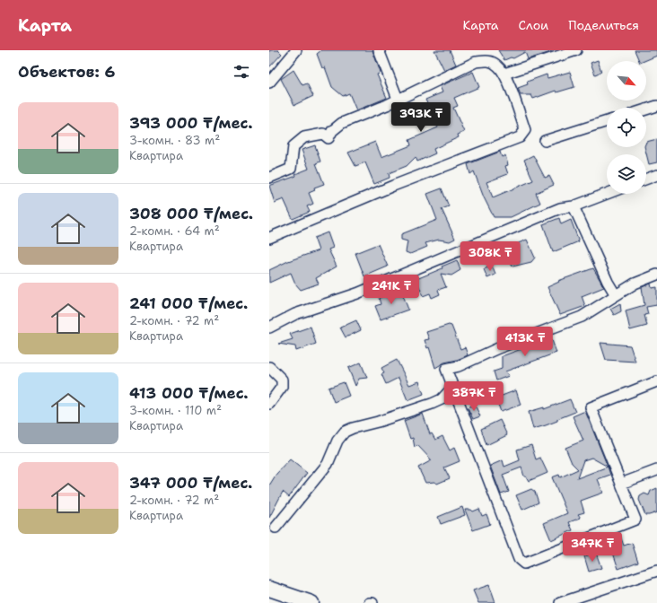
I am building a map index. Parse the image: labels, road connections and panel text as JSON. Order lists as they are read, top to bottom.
{
  "north": "bottom right",
  "page": {
    "header": "Карта",
    "nav": ["Карта", "Слои", "Поделиться"],
    "heading": "Объектов: 6",
    "list": [
      {
        "name": "393 000 ₸/мес.",
        "note": "3-комн. · 83 m² · Квартира"
      },
      {
        "name": "308 000 ₸/мес.",
        "note": "2-комн. · 64 m² · Квартира"
      },
      {
        "name": "241 000 ₸/мес.",
        "note": "2-комн. · 72 m² · Квартира"
      },
      {
        "name": "413 000 ₸/мес.",
        "note": "3-комн. · 110 m² · Квартира"
      },
      {
        "name": "347 000 ₸/мес.",
        "note": "2-комн. · 72 m² · Квартира"
      }
    ],
    "price": [
      "393K ₸",
      "308K ₸",
      "241K ₸",
      "413K ₸",
      "387K ₸",
      "347K ₸"
    ]
  }
}
